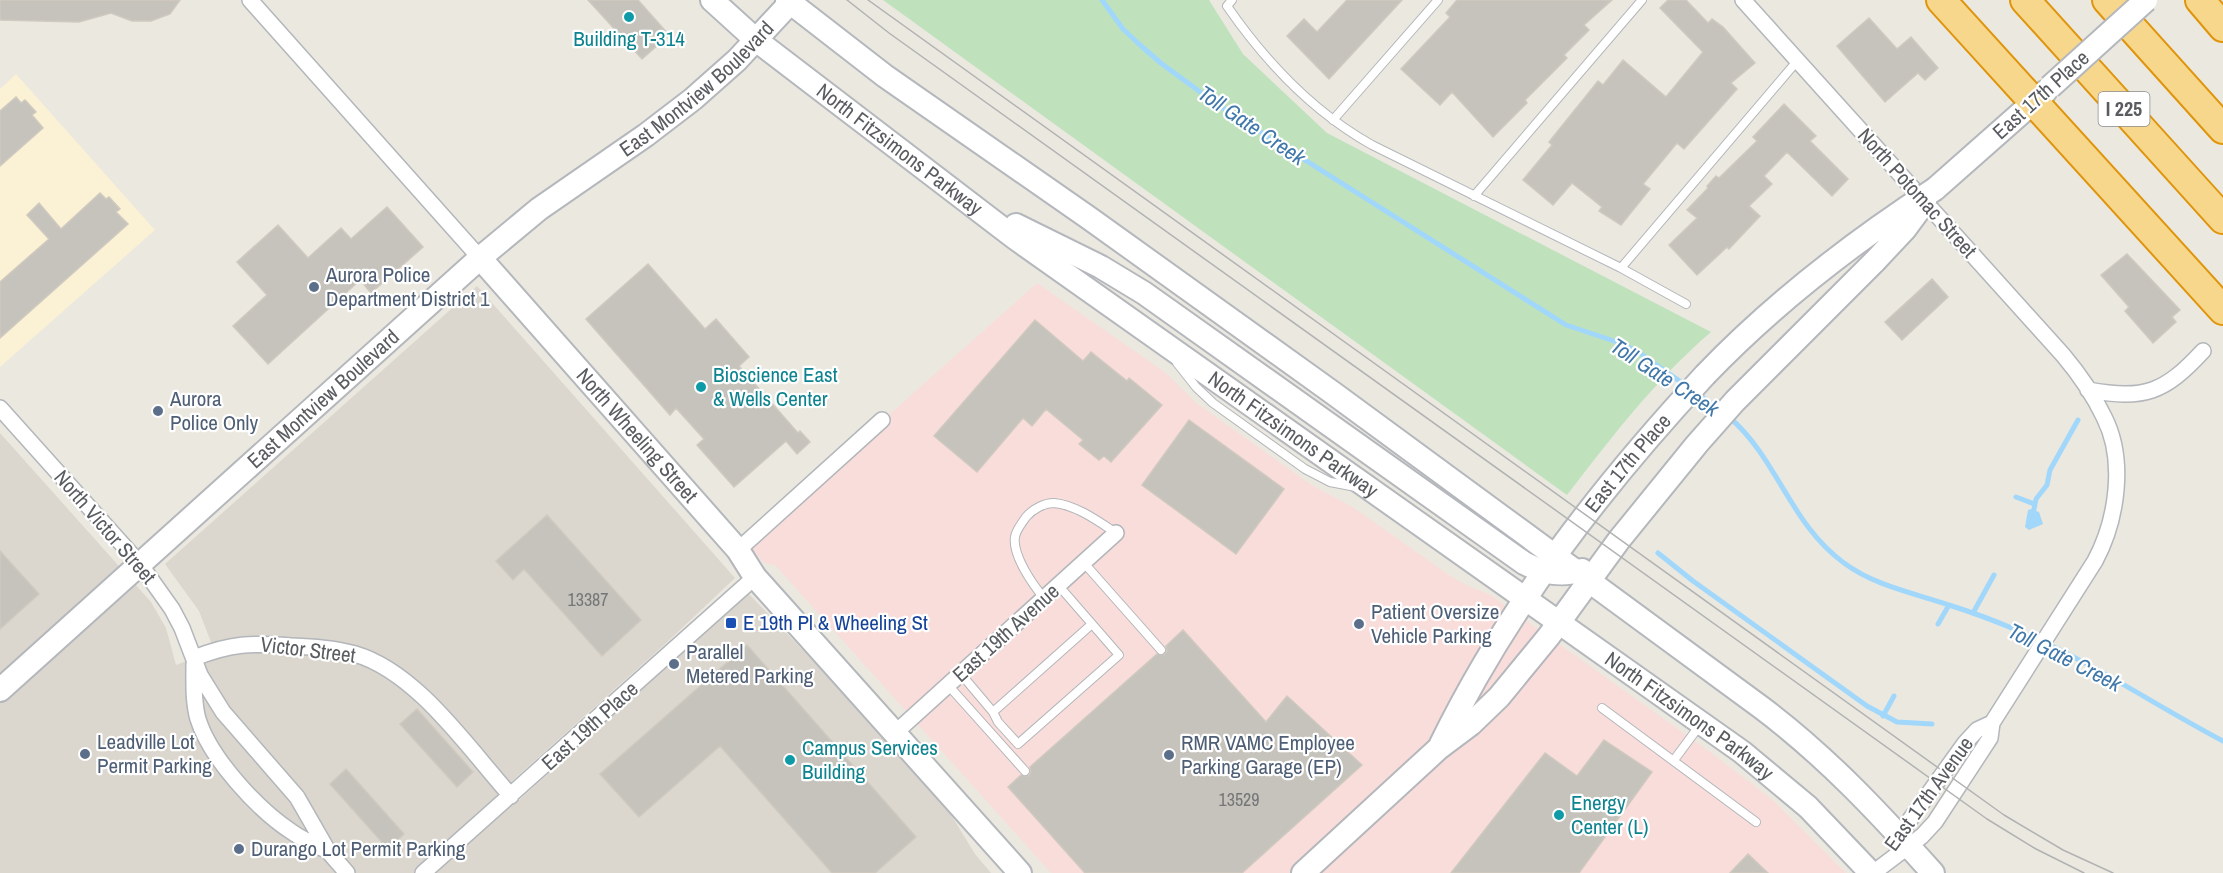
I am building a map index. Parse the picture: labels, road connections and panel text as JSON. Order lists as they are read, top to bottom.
{
  "streets": {
    "highway": ["I 225"],
    "main road": [
      "East Montview Boulevard",
      "East 17th Place",
      "North Fitzsimons Parkway",
      "North Wheeling Street"
    ],
    "street": [
      "North Potomac Street",
      "North Victor Street",
      "East 19th Avenue",
      "Victor Street",
      "East 19th Place",
      "East 17th Avenue"
    ]
  },
  "crossings": [
    ["East Montview Boulevard", "North Fitzsimons Parkway"],
    ["East Montview Boulevard", "North Wheeling Street"],
    ["East Montview Boulevard", "North Victor Street"],
    ["East 17th Place", "North Fitzsimons Parkway"],
    ["North Fitzsimons Parkway", "East 17th Avenue"],
    ["North Potomac Street", "East 17th Avenue"],
    ["North Wheeling Street", "East 19th Avenue"],
    ["North Wheeling Street", "East 19th Place"],
    ["North Victor Street", "Victor Street"],
    ["Victor Street", "East 19th Place"]
  ],
  "water": ["Toll Gate Creek"],
  "places": {
    "other": [
      "Building T-314",
      "Aurora Police Department District 1",
      "Bioscience East & Wells Center",
      "Aurora Police Only",
      "Patient Oversize Vehicle Parking",
      "Parallel Metered Parking",
      "Leadville Lot Permit Parking",
      "RMR VAMC Employee Parking Garage (EP)",
      "Campus Services Building",
      "Energy Center (L)",
      "Durango Lot Permit Parking"
    ],
    "transit": ["E 19th Pl & Wheeling St"]
  },
  "house_numbers": ["13387", "13529"]
}
